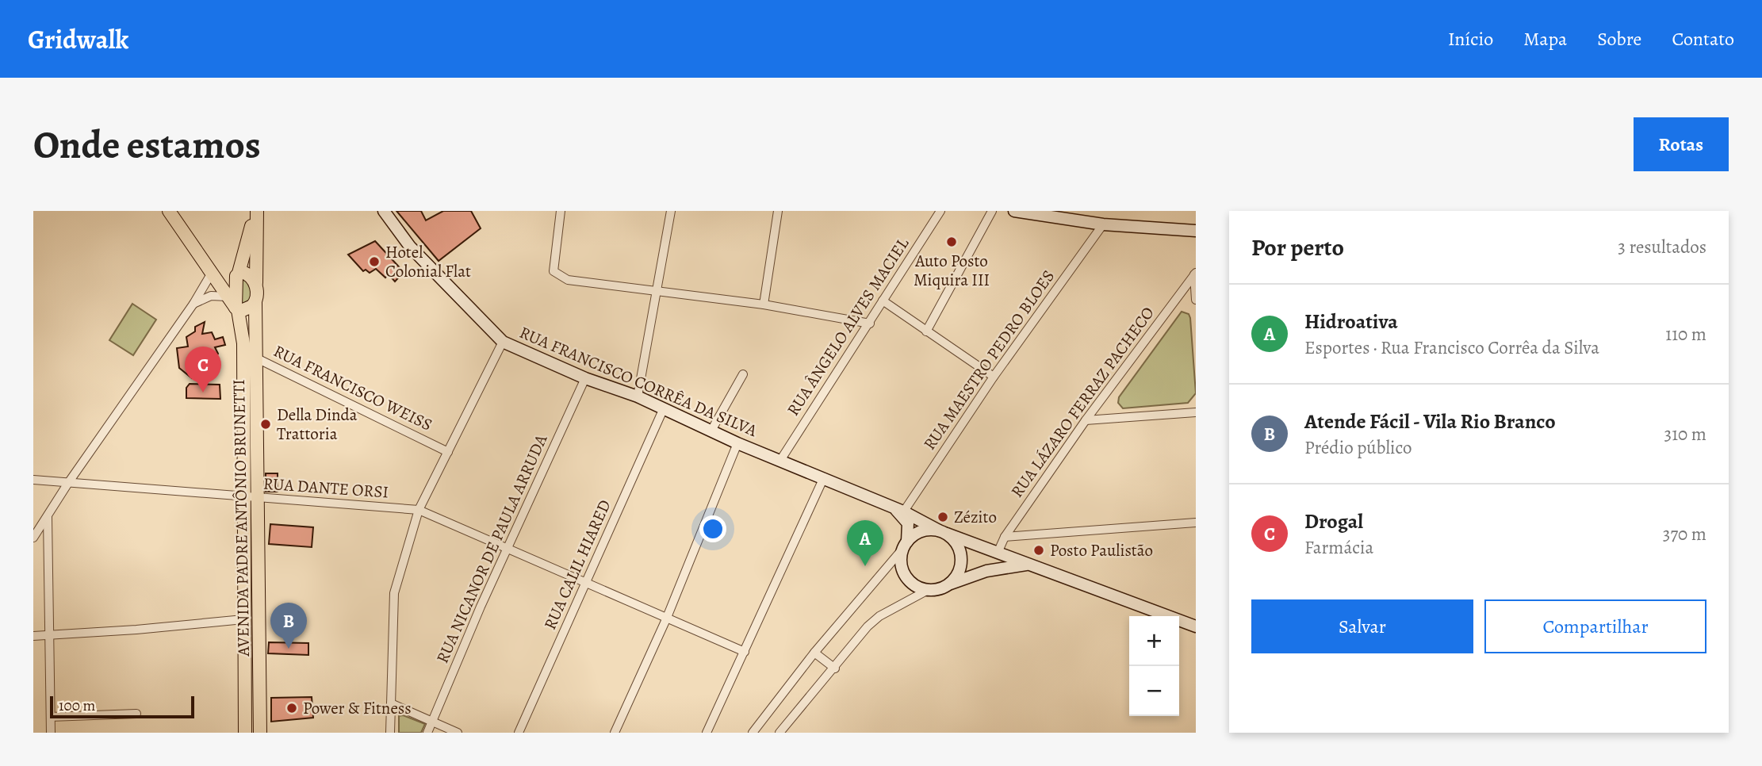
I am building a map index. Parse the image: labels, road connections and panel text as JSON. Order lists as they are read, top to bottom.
{
  "streets": {
    "main road": ["RUA FRANCISCO CORRÊA DA SILVA", "AVENIDA PADRE ANTÔNIO BRUNETTI"],
    "street": [
      "RUA ÂNGELO ALVES MACIEL",
      "RUA MAESTRO PEDRO BLOES",
      "RUA FRANCISCO WEISS",
      "RUA LÁZARO FERRAZ PACHECO",
      "RUA DANTE ORSI",
      "RUA NICANOR DE PAULA ARRUDA",
      "RUA CALIL HIARED"
    ]
  },
  "crossings": [
    ["RUA ÂNGELO ALVES MACIEL", "RUA FRANCISCO CORRÊA DA SILVA"],
    ["RUA MAESTRO PEDRO BLOES", "RUA FRANCISCO CORRÊA DA SILVA"],
    ["RUA FRANCISCO CORRÊA DA SILVA", "RUA LÁZARO FERRAZ PACHECO"],
    ["RUA FRANCISCO CORRÊA DA SILVA", "RUA NICANOR DE PAULA ARRUDA"],
    ["RUA FRANCISCO CORRÊA DA SILVA", "RUA CALIL HIARED"],
    ["RUA FRANCISCO WEISS", "AVENIDA PADRE ANTÔNIO BRUNETTI"],
    ["RUA DANTE ORSI", "AVENIDA PADRE ANTÔNIO BRUNETTI"],
    ["RUA DANTE ORSI", "RUA NICANOR DE PAULA ARRUDA"],
    ["RUA DANTE ORSI", "RUA CALIL HIARED"]
  ],
  "places": [
    "Auto Posto Miquira III",
    "Hotel Colonial Flat",
    "Della Dinda Trattoria",
    "Zézito",
    "Posto Paulistão",
    "Power & Fitness"
  ],
  "scale_bar": "100 m",
  "page": {
    "header": "Gridwalk",
    "nav": [
      "Início",
      "Mapa",
      "Sobre",
      "Contato"
    ],
    "buttons": [
      "Rotas",
      ["Salvar", "Compartilhar"]
    ],
    "title": "Onde estamos",
    "heading": ["Por perto", "3 resultados"],
    "list": [
      {
        "mark": "A",
        "name": "Hidroativa",
        "note": "Esportes · Rua Francisco Corrêa da Silva",
        "value": "110 m"
      },
      {
        "mark": "B",
        "name": "Atende Fácil - Vila Rio Branco",
        "note": "Prédio público",
        "value": "310 m"
      },
      {
        "mark": "C",
        "name": "Drogal",
        "note": "Farmácia",
        "value": "370 m"
      }
    ],
    "pins": ["C", "A", "B"],
    "map_buttons": ["+", "−"],
    "scale": "100 m"
  }
}
